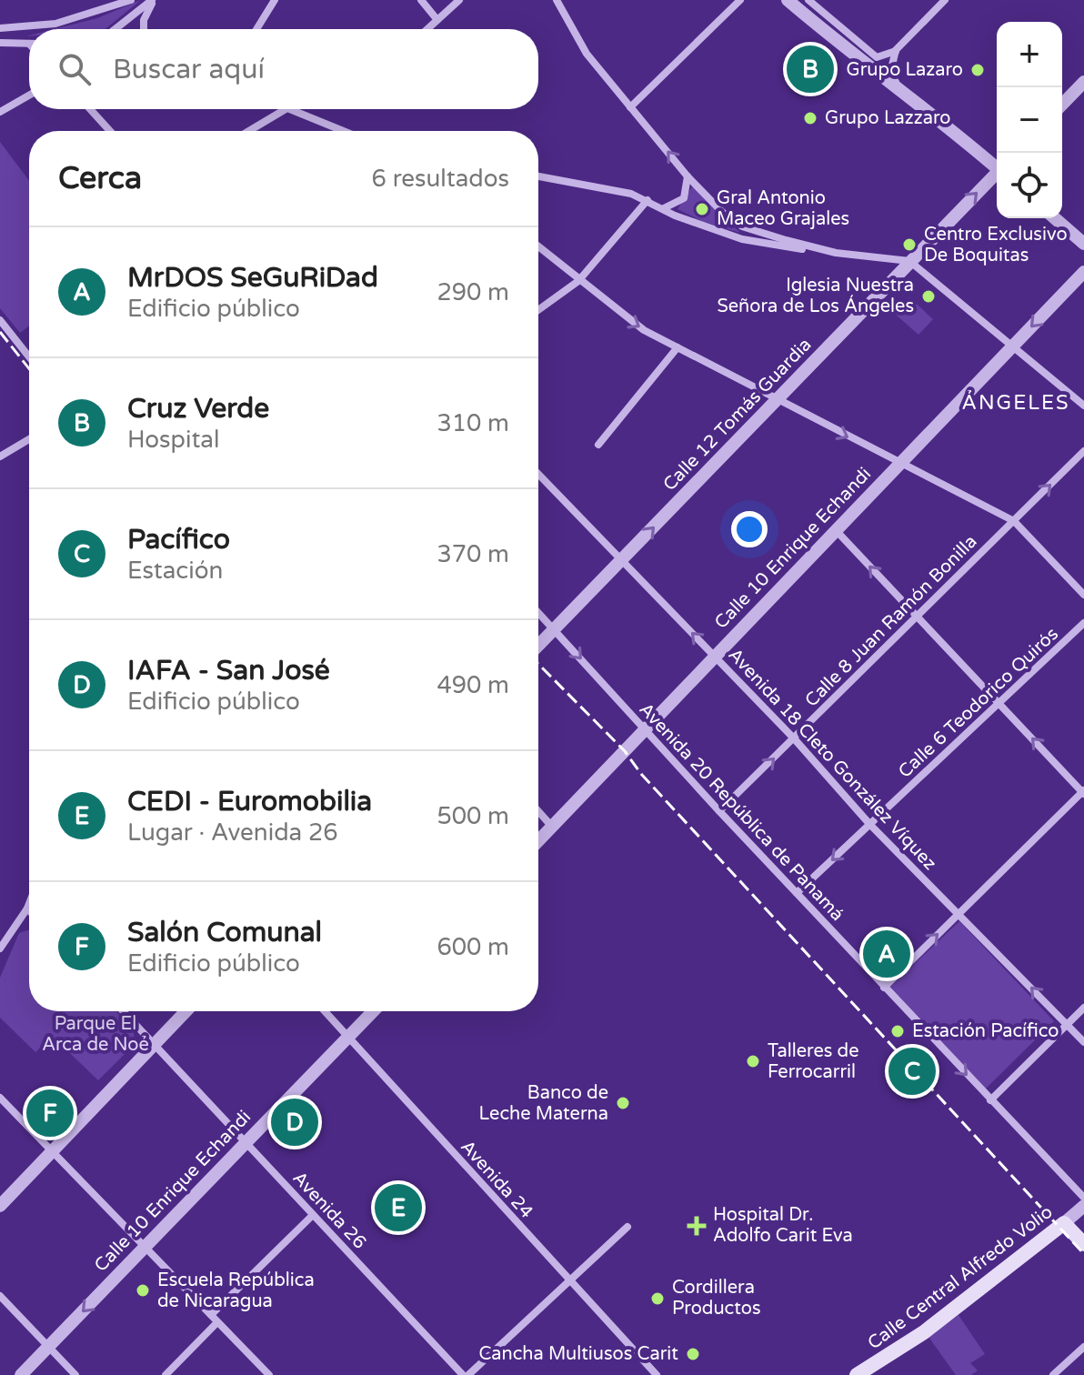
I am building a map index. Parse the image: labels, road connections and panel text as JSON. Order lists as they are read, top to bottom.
{
  "streets": {
    "main road": ["Calle Central Alfredo Volio"],
    "street": [
      "Calle 12 Tomás Guardia",
      "Calle 10 Enrique Echandi",
      "Calle 8 Juan Ramón Bonilla",
      "Calle 6 Teodorico Quirós",
      "Avenida 18 Cleto González Víquez",
      "Avenida 20 República de Panamá",
      "Avenida 24",
      "Avenida 26"
    ]
  },
  "crossings": [
    ["Calle 12 Tomás Guardia", "Avenida 18 Cleto González Víquez"],
    ["Calle 12 Tomás Guardia", "Avenida 20 República de Panamá"],
    ["Calle 10 Enrique Echandi", "Avenida 18 Cleto González Víquez"],
    ["Calle 10 Enrique Echandi", "Avenida 20 República de Panamá"],
    ["Calle 10 Enrique Echandi", "Avenida 24"],
    ["Calle 10 Enrique Echandi", "Avenida 26"],
    ["Calle 8 Juan Ramón Bonilla", "Avenida 18 Cleto González Víquez"],
    ["Calle 8 Juan Ramón Bonilla", "Avenida 20 República de Panamá"],
    ["Calle 6 Teodorico Quirós", "Avenida 18 Cleto González Víquez"],
    ["Calle 6 Teodorico Quirós", "Avenida 20 República de Panamá"]
  ],
  "one_way": ["Calle 8 Juan Ramón Bonilla", "Avenida 18 Cleto González Víquez", "Avenida 20 República de Panamá"],
  "districts": ["ÁNGELES"],
  "parks": ["Parque El Arca de Noé"],
  "places": {
    "other": [
      "Grupo Lazaro",
      "Grupo Lazzaro",
      "Gral Antonio Maceo Grajales",
      "Centro Exclusivo De Boquitas",
      "Iglesia Nuestra Señora de Los Ángeles",
      "Estación Pacífico",
      "Talleres de Ferrocarril",
      "Banco de Leche Materna",
      "Escuela República de Nicaragua",
      "Cordillera Productos",
      "Cancha Multiusos Carit"
    ],
    "health": ["Hospital Dr. Adolfo Carit Eva"]
  },
  "page": {
    "map_buttons": ["+", "−"],
    "search": "Buscar aquí",
    "pins": [
      "B",
      "A",
      "C",
      "F",
      "D",
      "E"
    ],
    "heading": ["Cerca", "6 resultados"],
    "list": [
      {
        "mark": "A",
        "name": "MrDOS SeGuRiDad",
        "note": "Edificio público",
        "value": "290 m"
      },
      {
        "mark": "B",
        "name": "Cruz Verde",
        "note": "Hospital",
        "value": "310 m"
      },
      {
        "mark": "C",
        "name": "Pacífico",
        "note": "Estación",
        "value": "370 m"
      },
      {
        "mark": "D",
        "name": "IAFA - San José",
        "note": "Edificio público",
        "value": "490 m"
      },
      {
        "mark": "E",
        "name": "CEDI - Euromobilia",
        "note": "Lugar · Avenida 26",
        "value": "500 m"
      },
      {
        "mark": "F",
        "name": "Salón Comunal",
        "note": "Edificio público",
        "value": "600 m"
      }
    ]
  }
}
